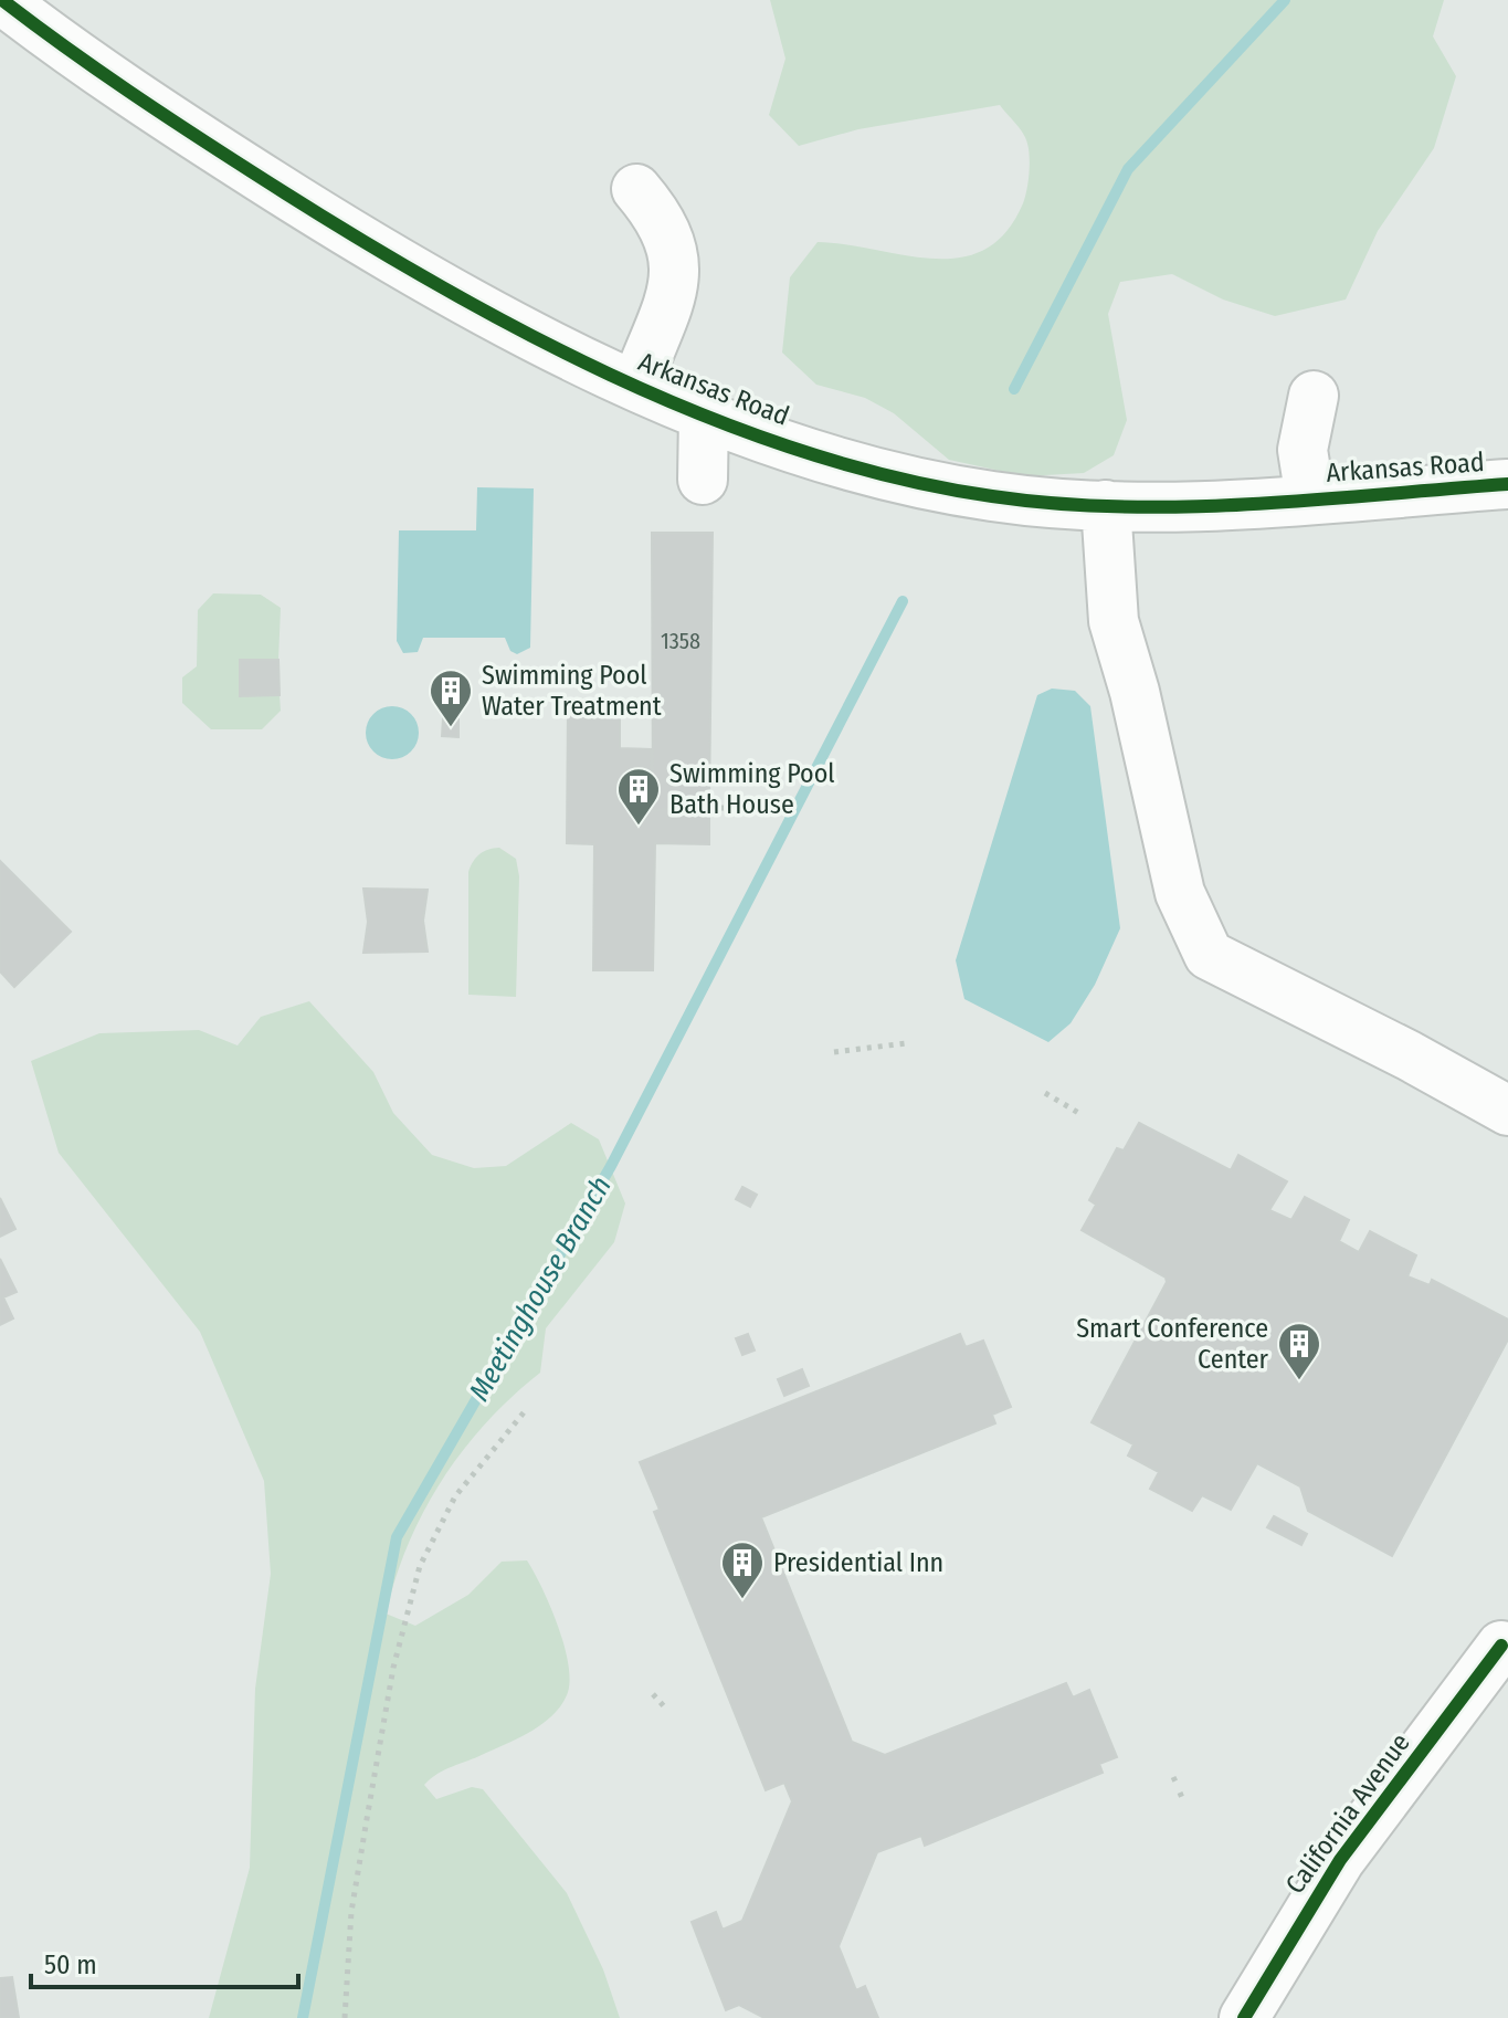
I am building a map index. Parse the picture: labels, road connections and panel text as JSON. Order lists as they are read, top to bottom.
{
  "streets": {
    "street": ["Arkansas Road", "California Avenue"]
  },
  "water": ["Meetinghouse Branch"],
  "places": {
    "building": [
      "Swimming Pool Water Treatment",
      "Swimming Pool Bath House",
      "Smart Conference Center",
      "Presidential Inn"
    ]
  },
  "house_numbers": ["1358"],
  "scale_bar": "50 m"
}
